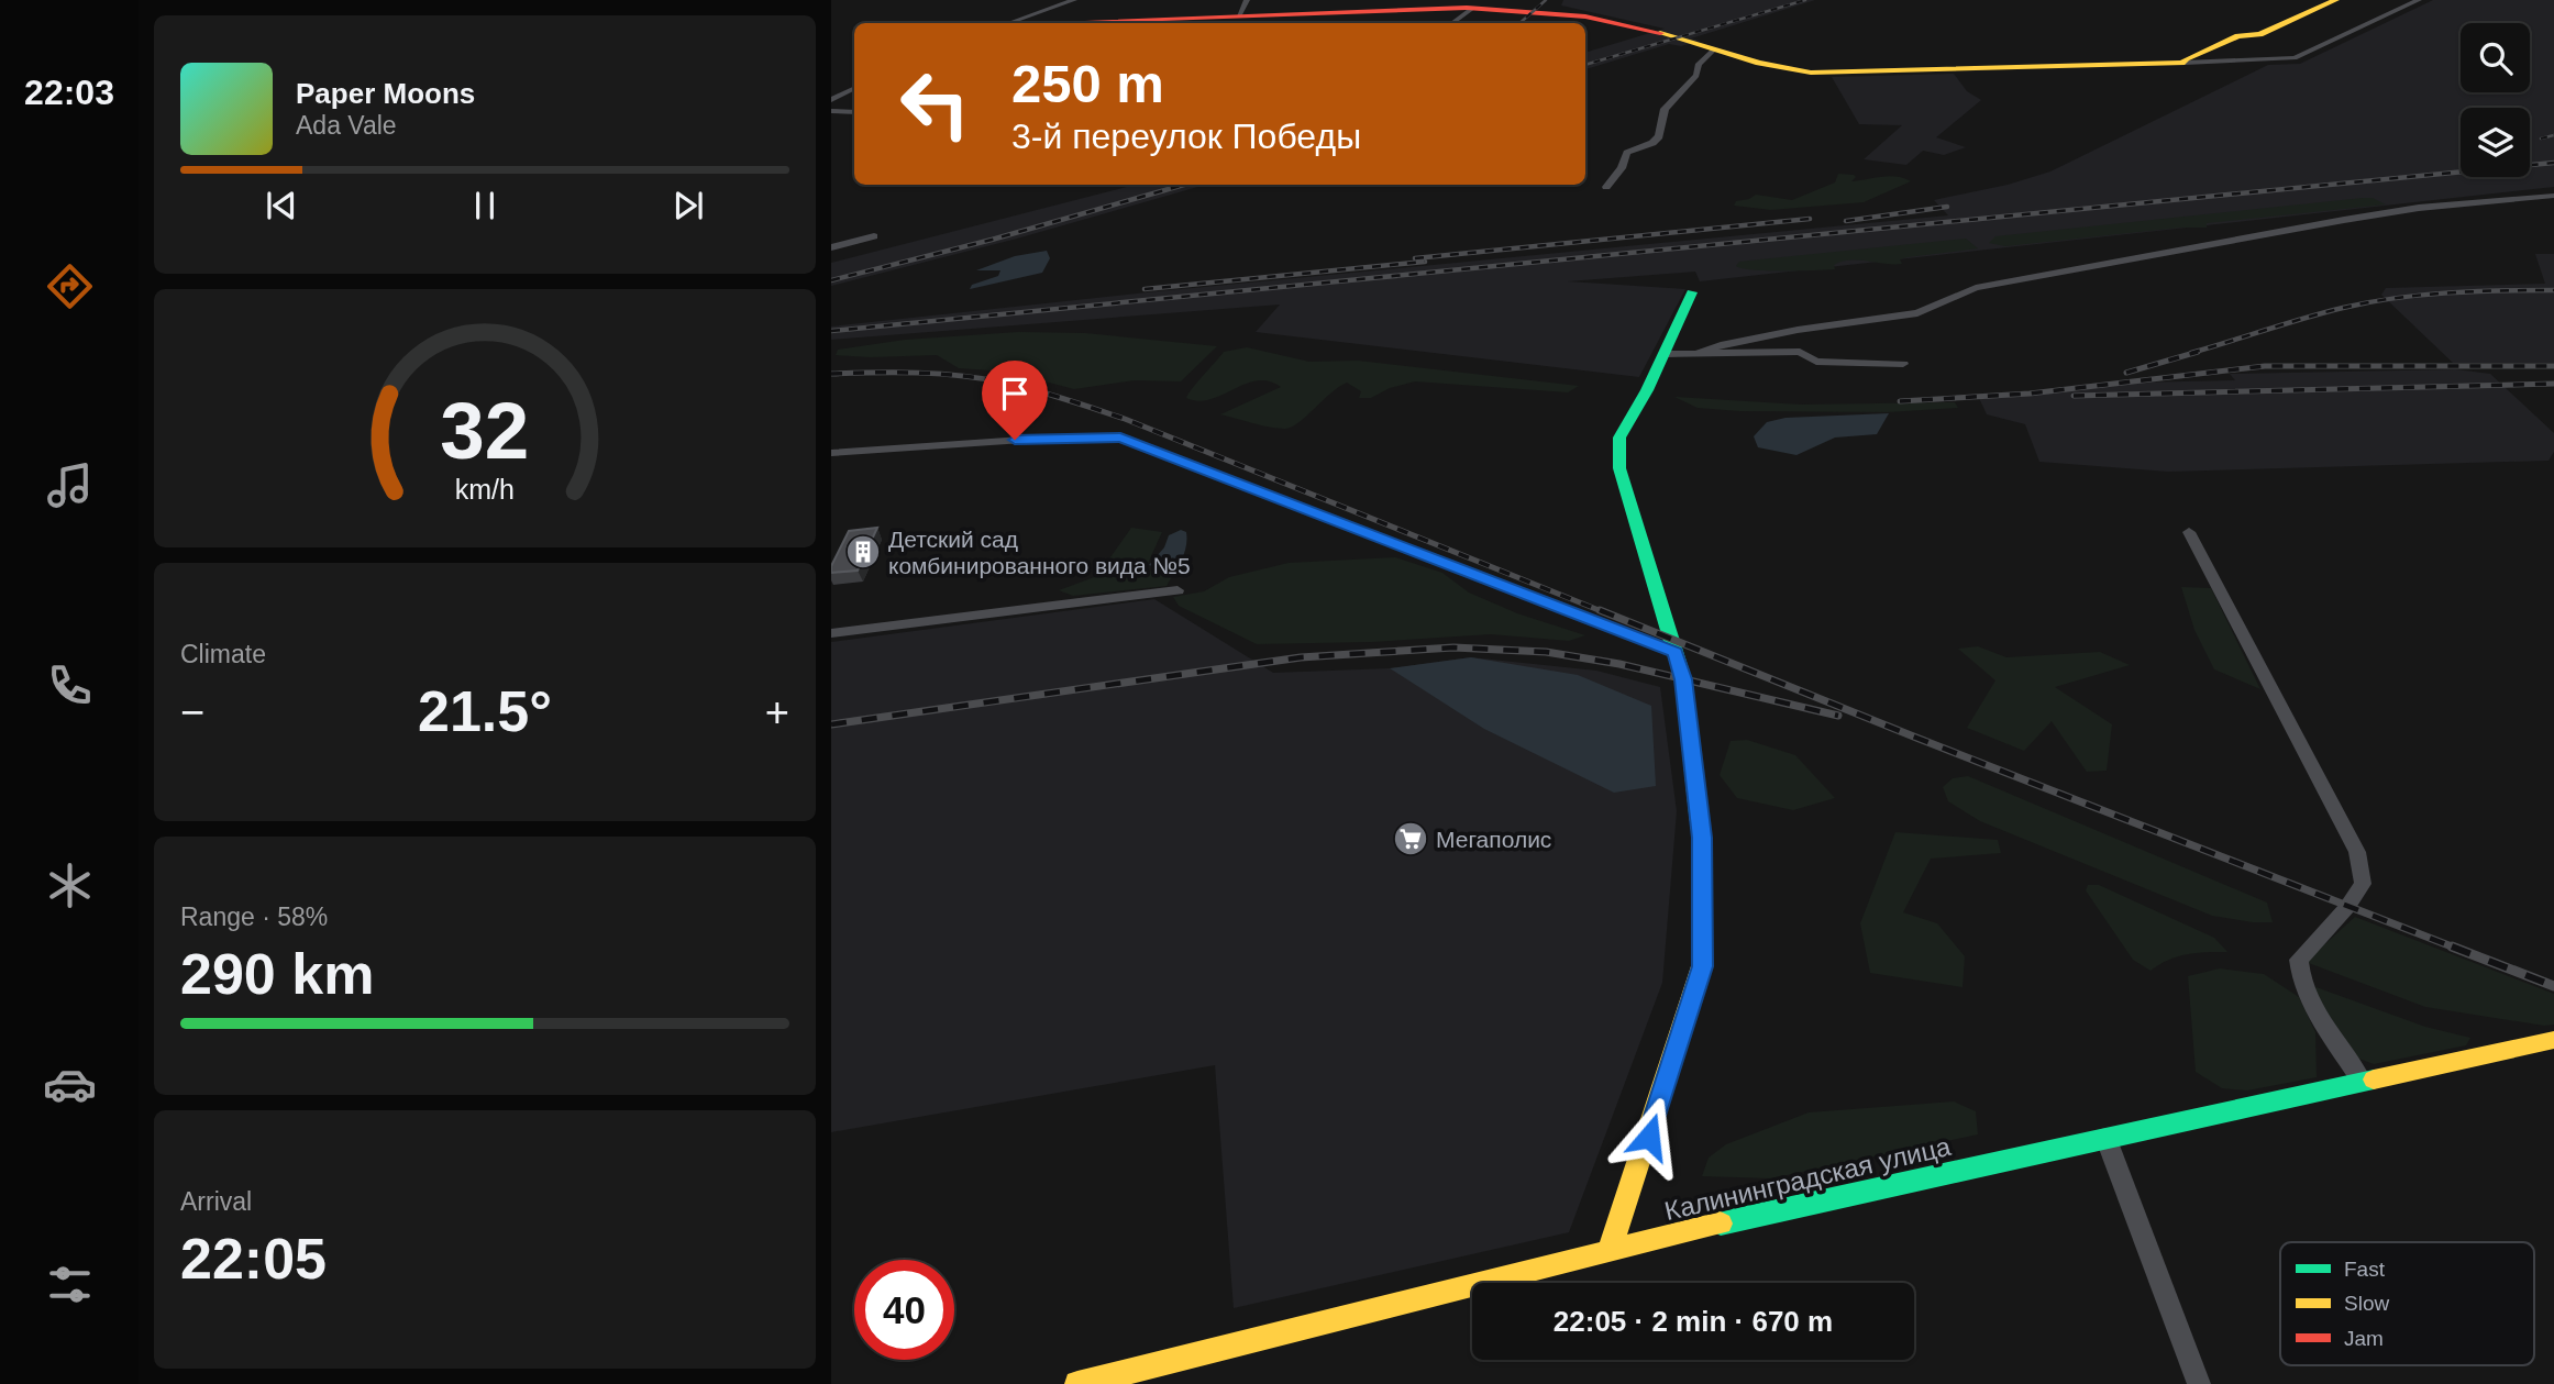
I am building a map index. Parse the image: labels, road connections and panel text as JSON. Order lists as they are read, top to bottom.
{
  "streets": {
    "main road": ["Калининградская улица"]
  },
  "places": {
    "building": ["Детский сад комбинированного вида №5"],
    "supermarket": ["Мегаполис"]
  },
  "legend": ["Fast", "Slow", "Jam"],
  "page": {
    "tabs": "22:03",
    "turn": ["250 m", "3-й переулок Победы"],
    "song": ["Paper Moons", "Ada Vale"],
    "tile": [
      "Climate",
      ["Range · 58%", "290 km"],
      ["Arrival", "22:05"]
    ],
    "heat": ["−", "21.5°", "+"],
    "limit": "40",
    "trip": "22:05 · 2 min · 670 m",
    "gauge": ["32", "km/h"]
  }
}
